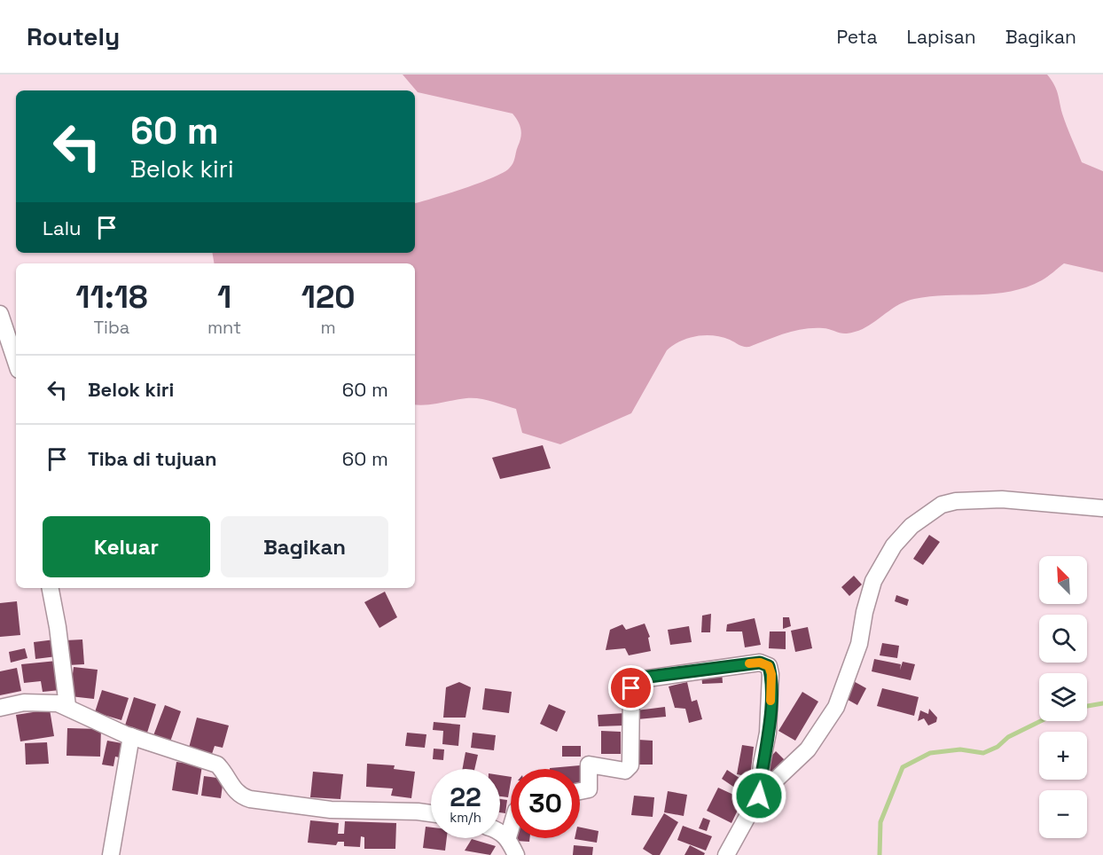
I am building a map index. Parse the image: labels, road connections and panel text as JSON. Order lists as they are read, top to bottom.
{
  "north": "top left",
  "page": {
    "header": "Routely",
    "nav": ["Peta", "Lapisan", "Bagikan"],
    "turn": ["60 m", "Belok kiri"],
    "then": "Lalu",
    "eta": [
      "11:18",
      "Tiba",
      "1",
      "mnt",
      "120",
      "m"
    ],
    "list": [
      {
        "name": "Belok kiri",
        "value": "60 m"
      },
      {
        "name": "Tiba di tujuan",
        "value": "60 m"
      }
    ],
    "buttons": ["Keluar", "Bagikan"],
    "map_buttons": ["+", "−"],
    "speed": "22 km/h",
    "limit": "30"
  }
}
